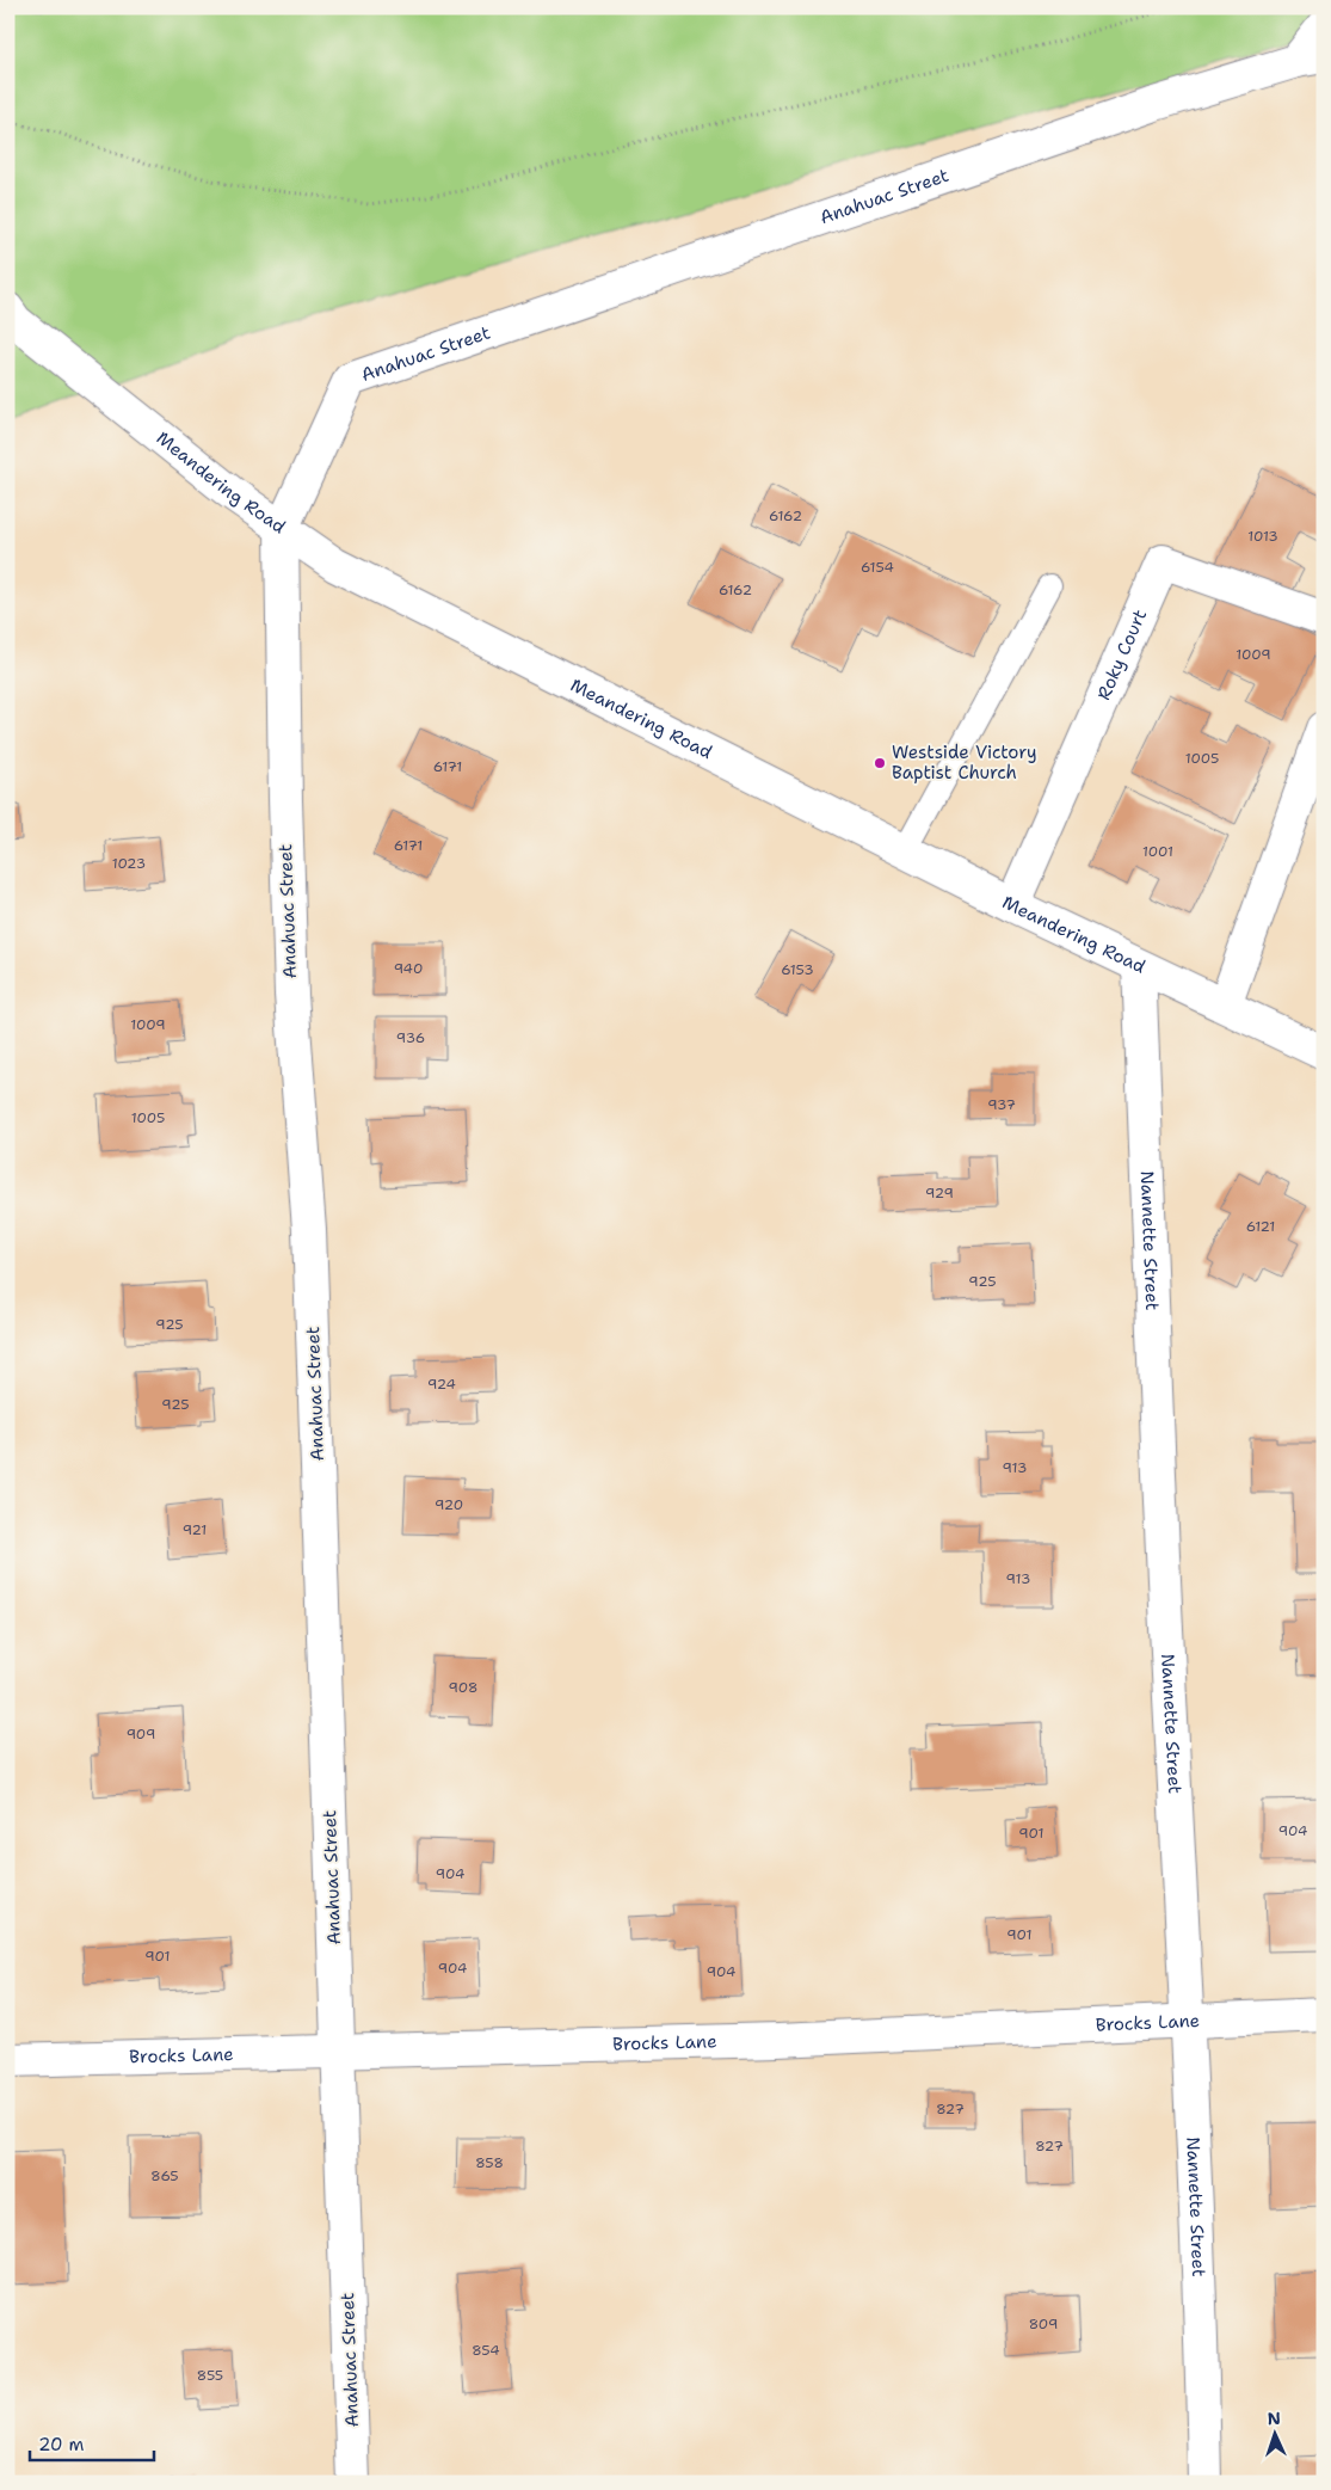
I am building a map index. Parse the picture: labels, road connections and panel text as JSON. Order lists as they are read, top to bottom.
{
  "streets": {
    "street": [
      "Anahuac Street",
      "Meandering Road",
      "Roky Court",
      "Nannette Street",
      "Brocks Lane"
    ]
  },
  "crossings": [
    ["Anahuac Street", "Meandering Road"],
    ["Anahuac Street", "Brocks Lane"],
    ["Meandering Road", "Roky Court"],
    ["Meandering Road", "Nannette Street"],
    ["Nannette Street", "Brocks Lane"]
  ],
  "places": ["Westside Victory Baptist Church"],
  "house_numbers": [
    "6162",
    "1013",
    "6154",
    "6162",
    "1009",
    "1005",
    "6171",
    "6171",
    "1001",
    "1023",
    "940",
    "6153",
    "1009",
    "936",
    "937",
    "1005",
    "929",
    "6121",
    "925",
    "925",
    "924",
    "925",
    "913",
    "920",
    "921",
    "913",
    "908",
    "909",
    "904",
    "901",
    "904",
    "901",
    "901",
    "904",
    "904",
    "827",
    "827",
    "858",
    "865",
    "809",
    "854",
    "855"
  ],
  "scale_bar": "20 m",
  "north": "top"
}
